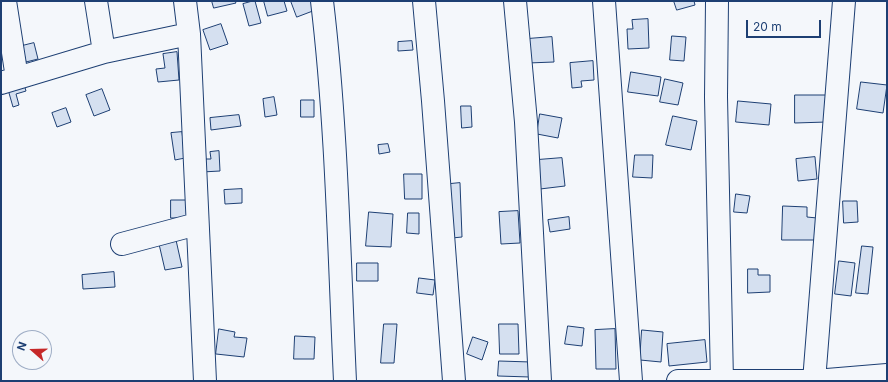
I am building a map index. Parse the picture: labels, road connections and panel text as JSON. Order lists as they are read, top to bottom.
{
  "scale_bar": "20 m",
  "north": "left"
}
